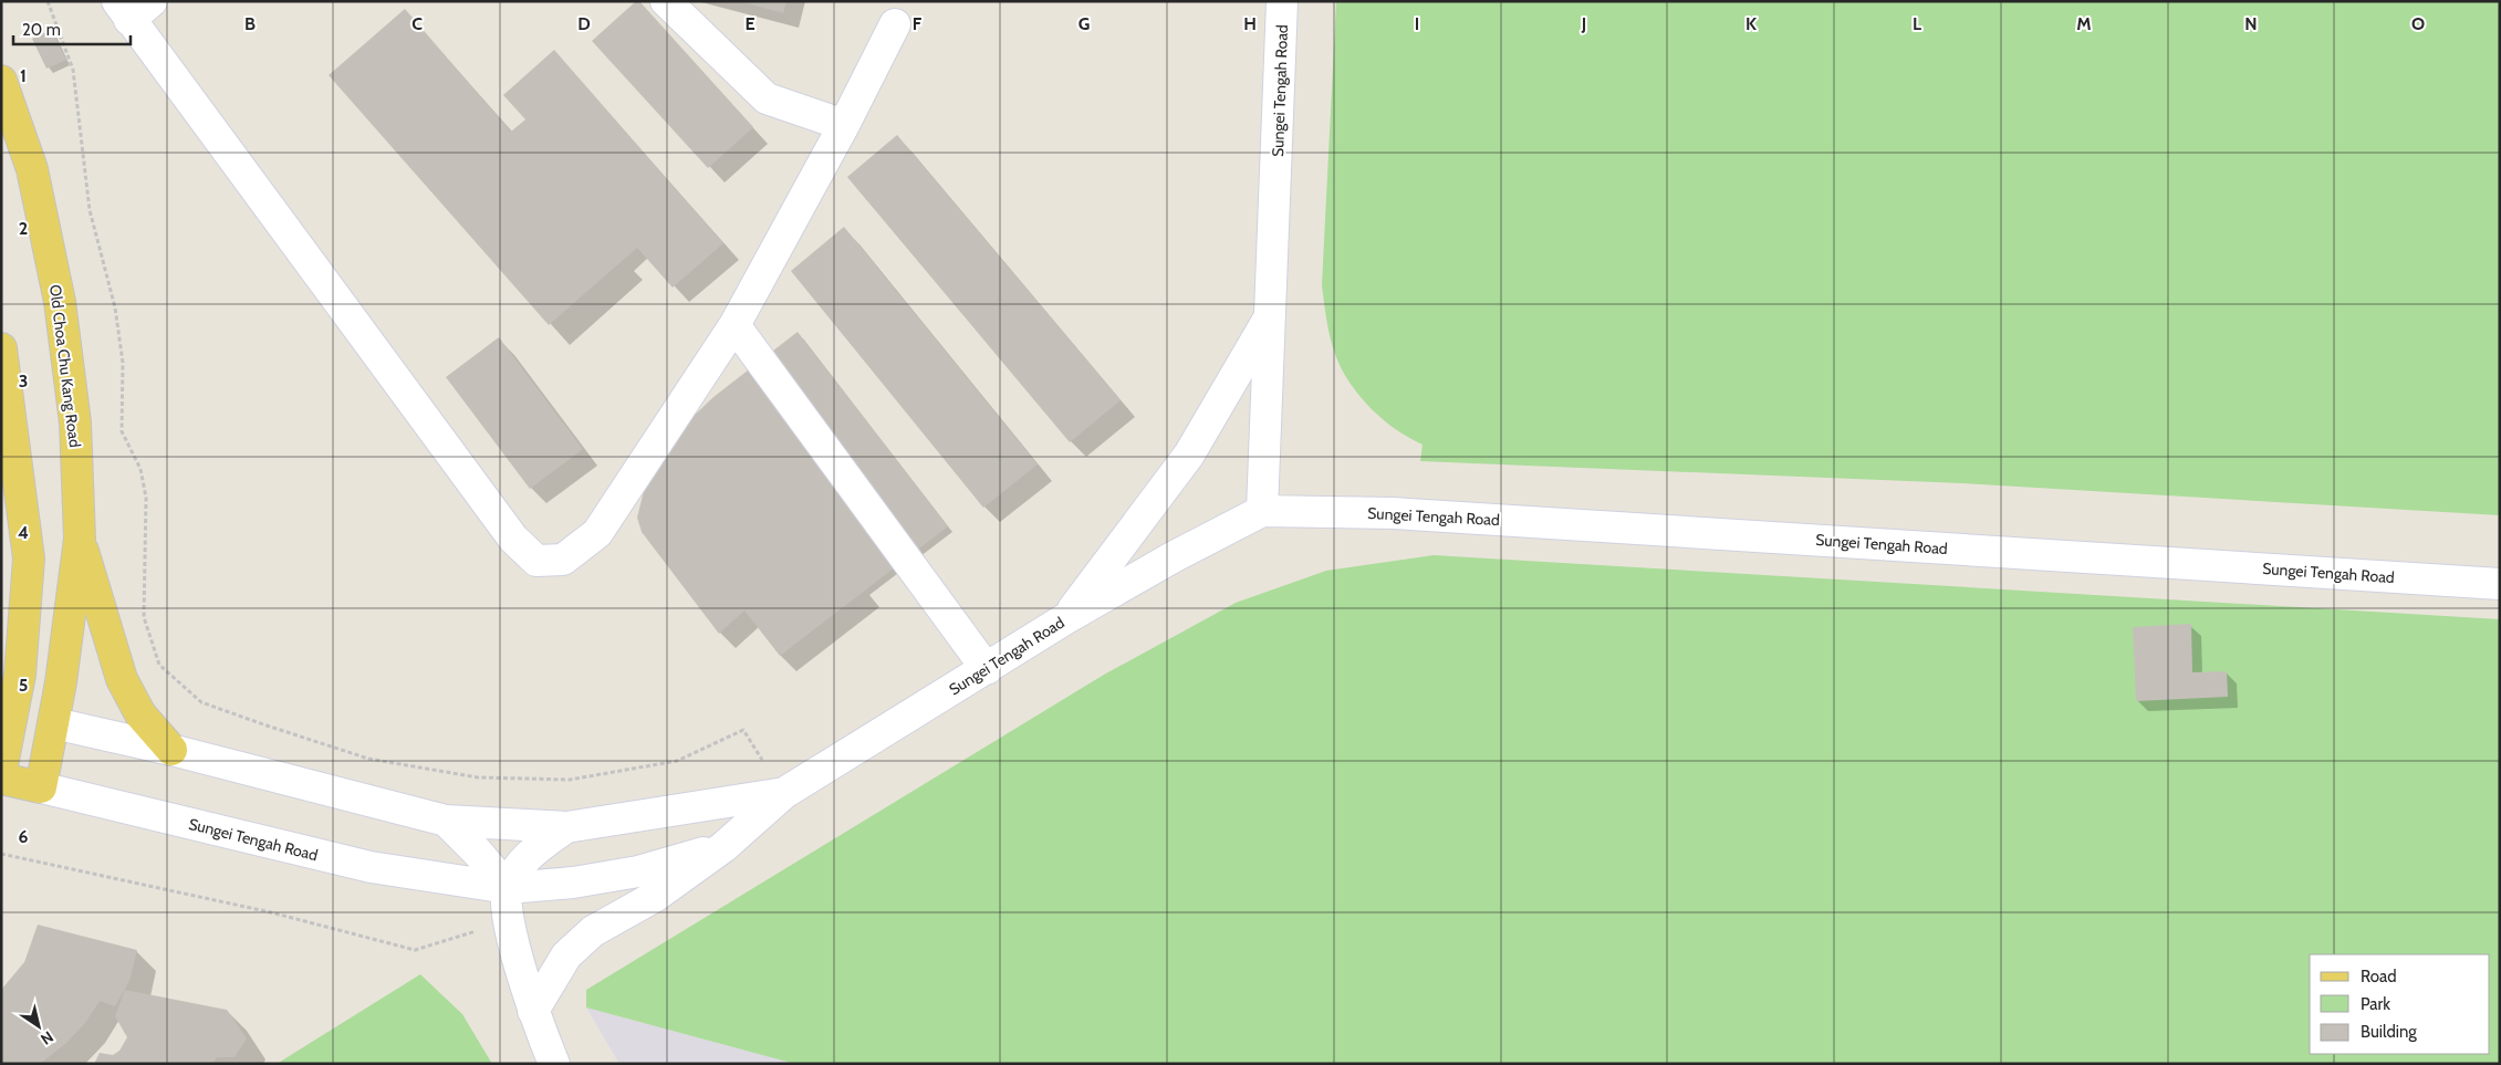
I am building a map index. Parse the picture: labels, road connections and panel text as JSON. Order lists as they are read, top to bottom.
{
  "streets": {
    "main road": ["Sungei Tengah Road", "Old Choa Chu Kang Road"]
  },
  "crossings": [
    ["Sungei Tengah Road", "Old Choa Chu Kang Road"]
  ],
  "legend": ["Road", "Park", "Building"],
  "scale_bar": "20 m",
  "north": "bottom right",
  "grid": {
    "columns": [
      "B",
      "C",
      "D",
      "E",
      "F",
      "G",
      "H",
      "I",
      "J",
      "K",
      "L",
      "M",
      "N",
      "O"
    ],
    "rows": [
      "1",
      "2",
      "3",
      "4",
      "5",
      "6"
    ]
  }
}
